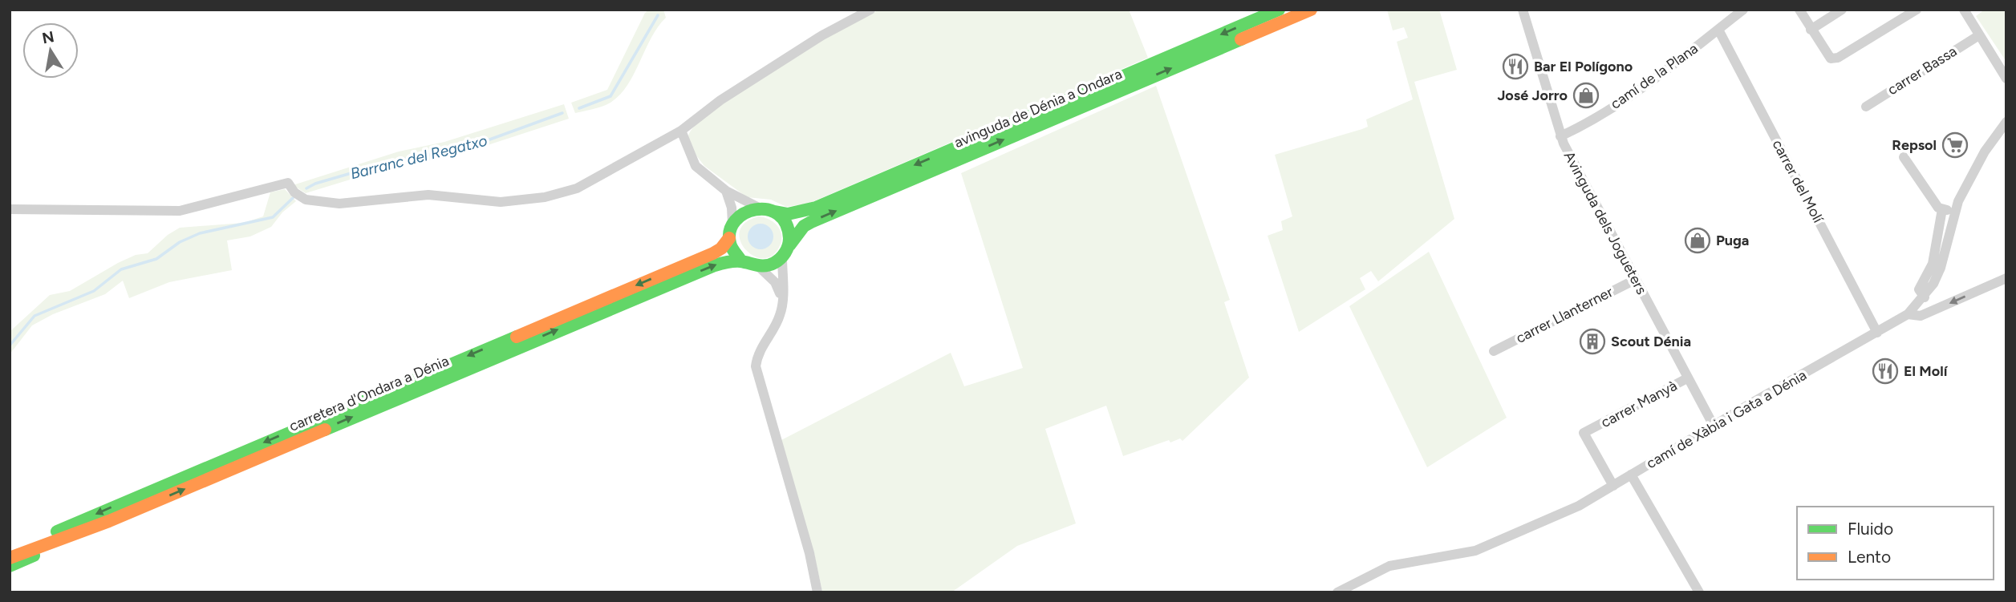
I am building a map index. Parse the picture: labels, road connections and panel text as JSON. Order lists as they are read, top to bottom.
{
  "streets": {
    "main road": ["avinguda de Dénia a Ondara", "carretera d'Ondara a Dénia"],
    "street": [
      "carrer Bassa",
      "camí de la Plana",
      "carrer del Molí",
      "Avinguda dels Jogueters",
      "carrer Llanterner",
      "carrer Manyà",
      "camí de Xàbia i Gata a Dénia"
    ]
  },
  "crossings": [
    ["camí de la Plana", "carrer del Molí"],
    ["camí de la Plana", "Avinguda dels Jogueters"],
    ["avinguda de Dénia a Ondara", "carretera d'Ondara a Dénia"],
    ["carrer del Molí", "camí de Xàbia i Gata a Dénia"],
    ["Avinguda dels Jogueters", "carrer Llanterner"],
    ["Avinguda dels Jogueters", "carrer Manyà"],
    ["Avinguda dels Jogueters", "camí de Xàbia i Gata a Dénia"],
    ["carrer Manyà", "camí de Xàbia i Gata a Dénia"]
  ],
  "water": ["Barranc del Regatxo"],
  "places": {
    "restaurant": ["Bar El Polígono", "El Molí"],
    "shop": ["José Jorro", "Puga"],
    "supermarket": ["Repsol"],
    "building": ["Scout Dénia"]
  },
  "legend": ["Fluido", "Lento"],
  "north": "top"
}
